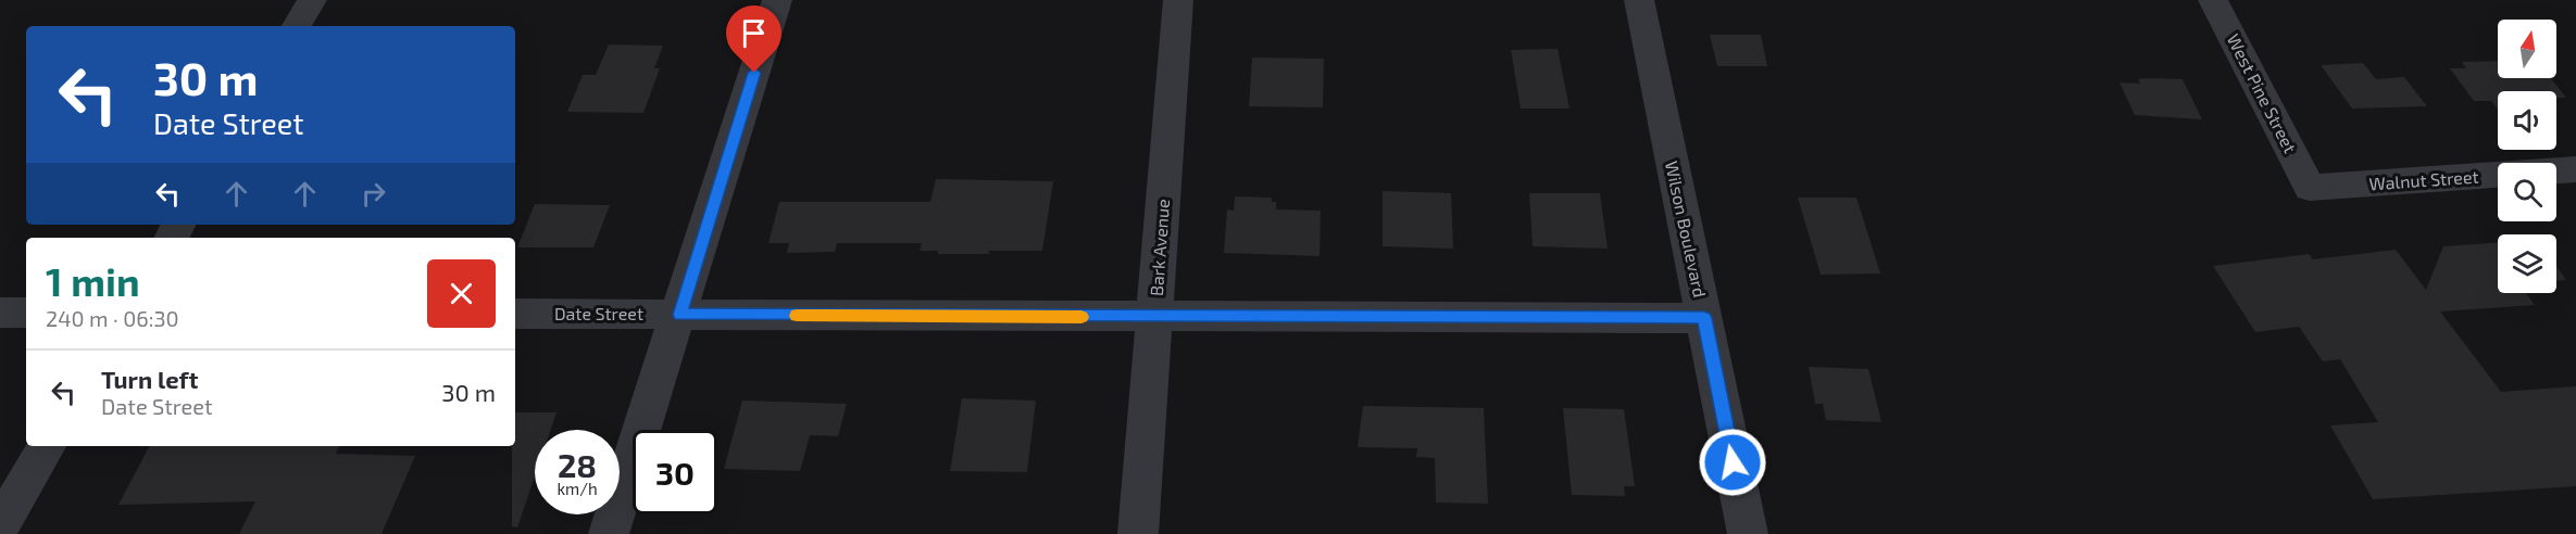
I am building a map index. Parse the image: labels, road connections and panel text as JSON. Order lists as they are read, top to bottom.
{
  "streets": {
    "street": [
      "West Pine Street",
      "Walnut Street",
      "Wilson Boulevard",
      "Bark Avenue",
      "Date Street"
    ]
  },
  "crossings": [
    ["West Pine Street", "Walnut Street"],
    ["Wilson Boulevard", "Date Street"],
    ["Bark Avenue", "Date Street"]
  ],
  "north": "top",
  "page": {
    "turn": ["30 m", "Date Street"],
    "heading": ["1 min", "240 m · 06:30"],
    "list": [
      {
        "name": "Turn left",
        "note": "Date Street",
        "value": "30 m"
      }
    ],
    "speed": "28 km/h",
    "limit": "30"
  }
}
